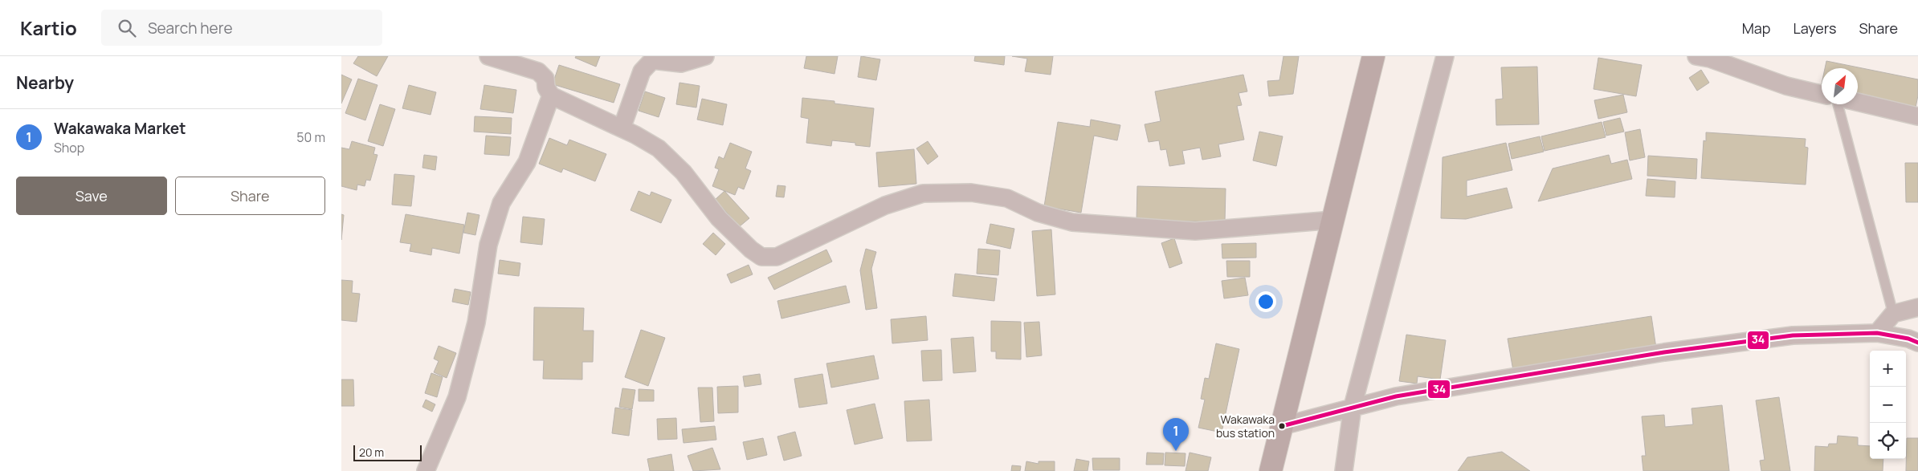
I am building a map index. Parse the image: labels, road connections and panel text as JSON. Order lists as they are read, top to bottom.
{
  "places": ["Wakawaka bus station"],
  "lines": ["transit line 34"],
  "scale_bar": "20 m",
  "north": "top right",
  "page": {
    "header": "Kartio",
    "search": "Search here",
    "nav": ["Map", "Layers", "Share"],
    "heading": "Nearby",
    "list": [
      {
        "mark": "1",
        "name": "Wakawaka Market",
        "note": "Shop",
        "value": "50 m"
      }
    ],
    "buttons": ["Save", "Share"],
    "map_buttons": ["+", "−"],
    "pins": "1",
    "scale": "20 m"
  }
}
